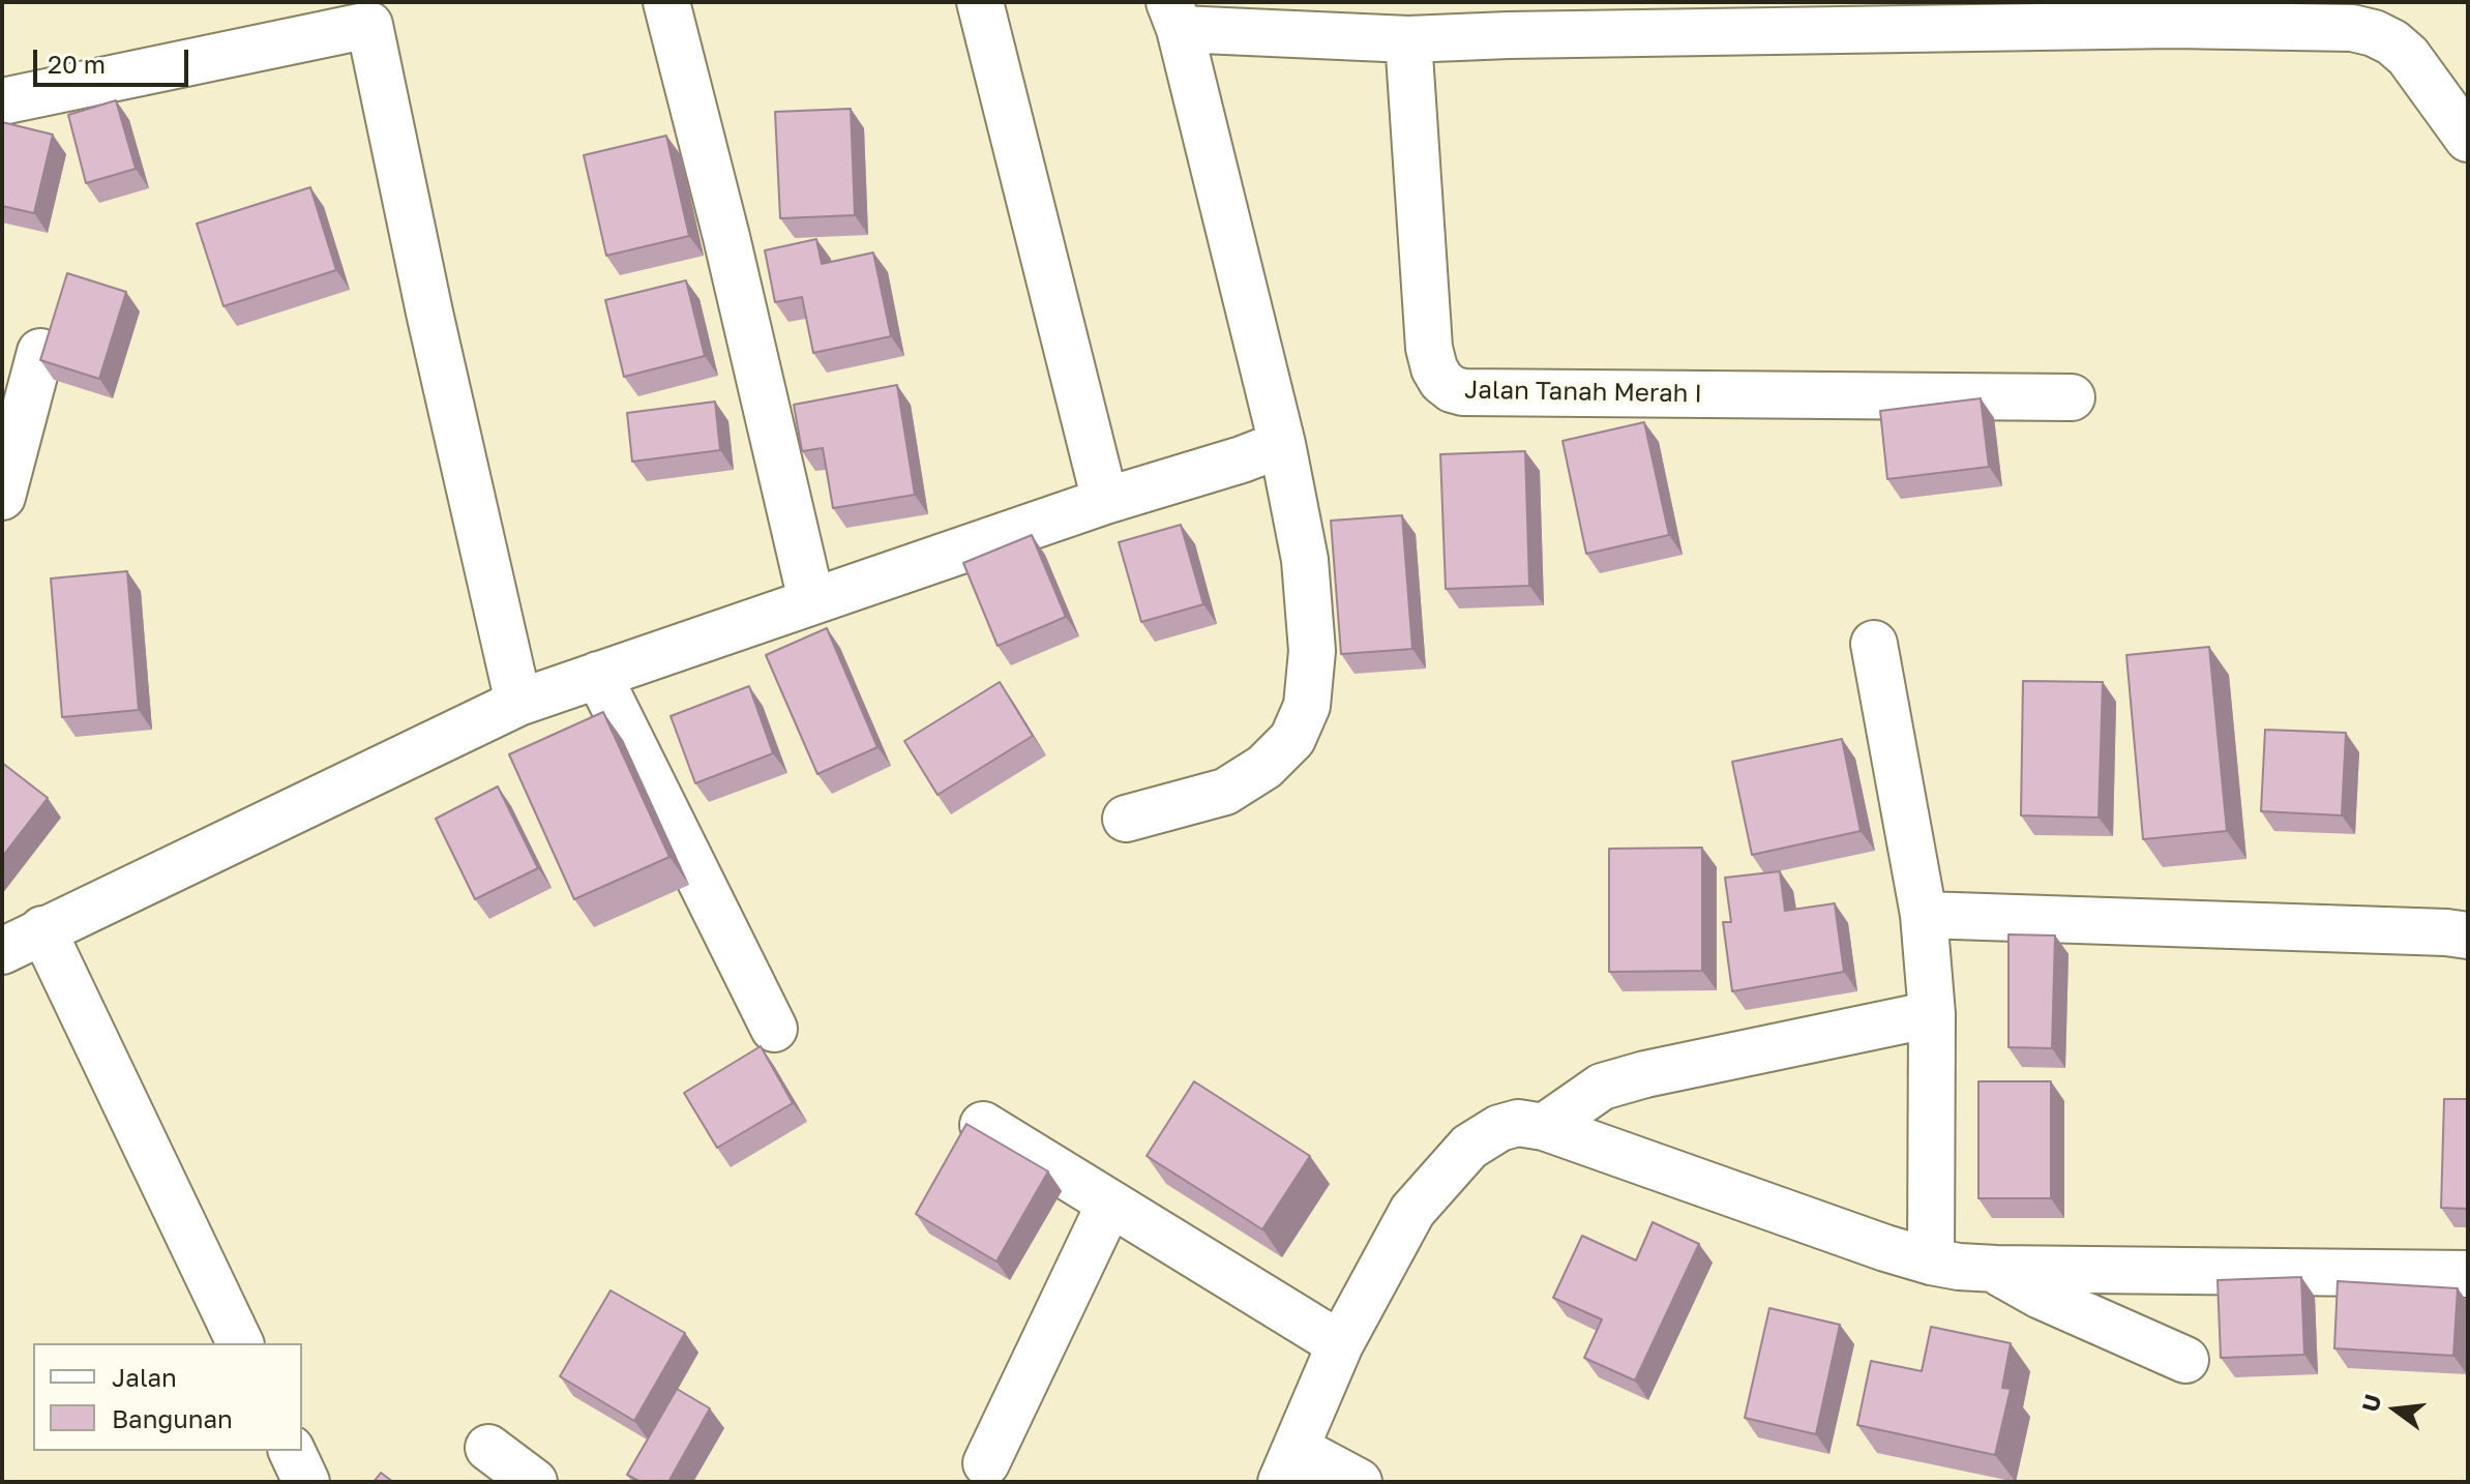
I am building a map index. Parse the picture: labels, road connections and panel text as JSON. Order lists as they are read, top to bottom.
{
  "streets": {
    "street": ["Jalan Tanah Merah I"]
  },
  "legend": ["Jalan", "Bangunan"],
  "scale_bar": "20 m",
  "north": "left"
}
